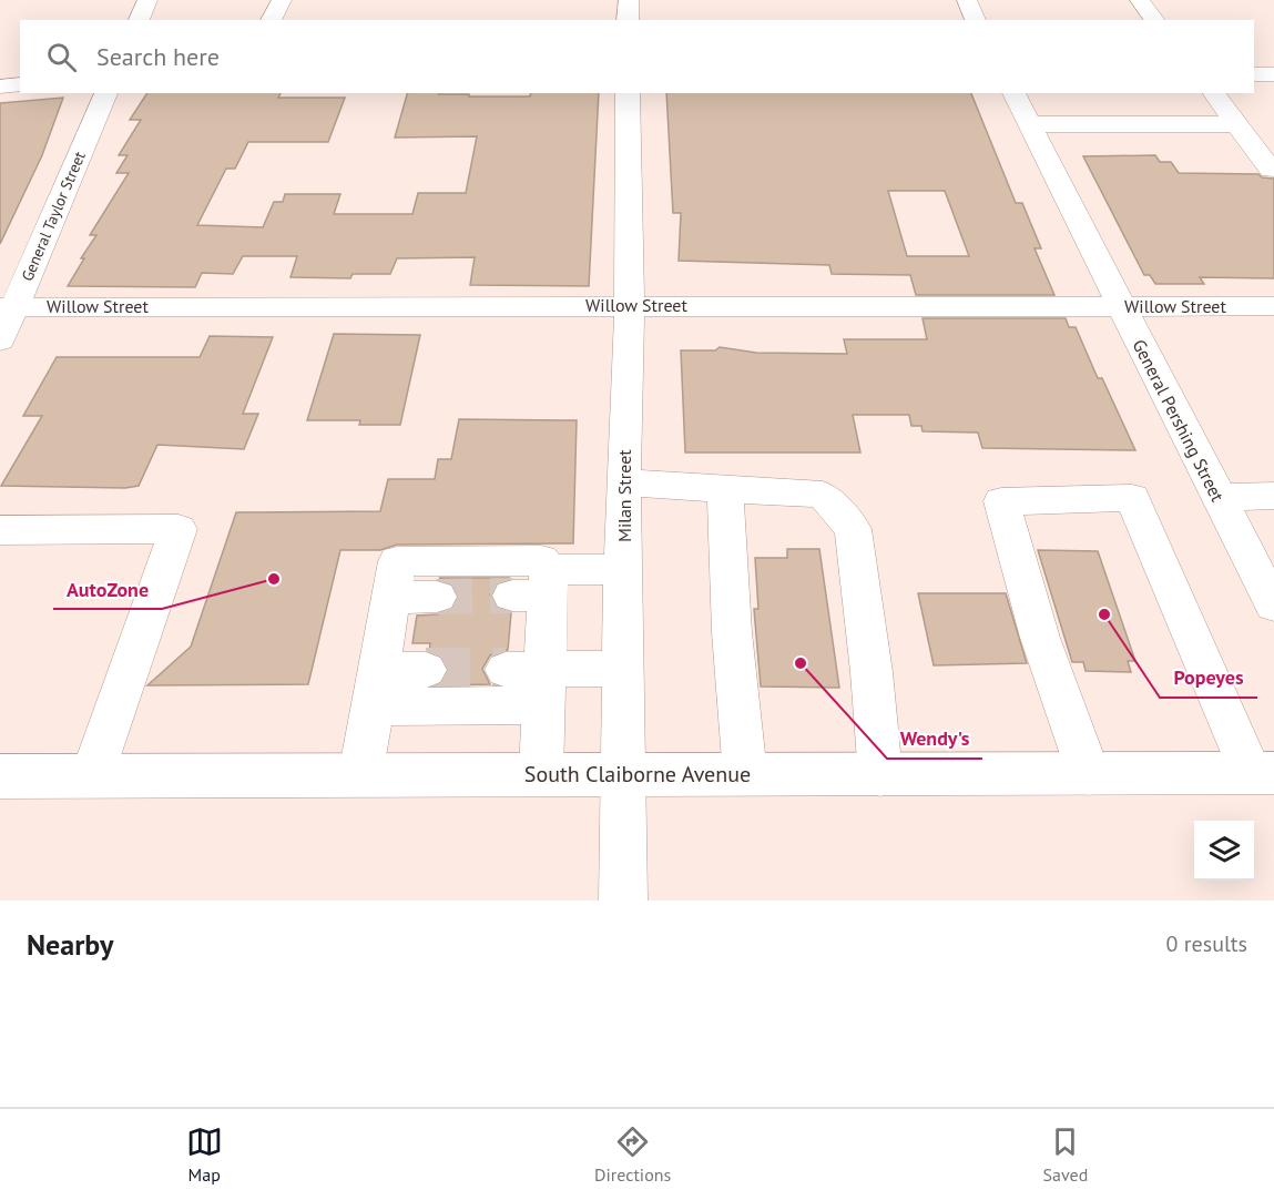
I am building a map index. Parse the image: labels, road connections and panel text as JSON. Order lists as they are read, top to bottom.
{
  "streets": {
    "main road": ["South Claiborne Avenue"],
    "street": [
      "General Taylor Street",
      "Willow Street",
      "General Pershing Street",
      "Milan Street"
    ]
  },
  "crossings": [
    ["General Taylor Street", "Willow Street"],
    ["Willow Street", "General Pershing Street"],
    ["Willow Street", "Milan Street"],
    ["Milan Street", "South Claiborne Avenue"]
  ],
  "places": ["AutoZone", "Popeyes", "Wendy's"],
  "page": {
    "search": "Search here",
    "heading": ["Nearby", "0 results"],
    "nav": ["Map", "Directions", "Saved"]
  }
}
